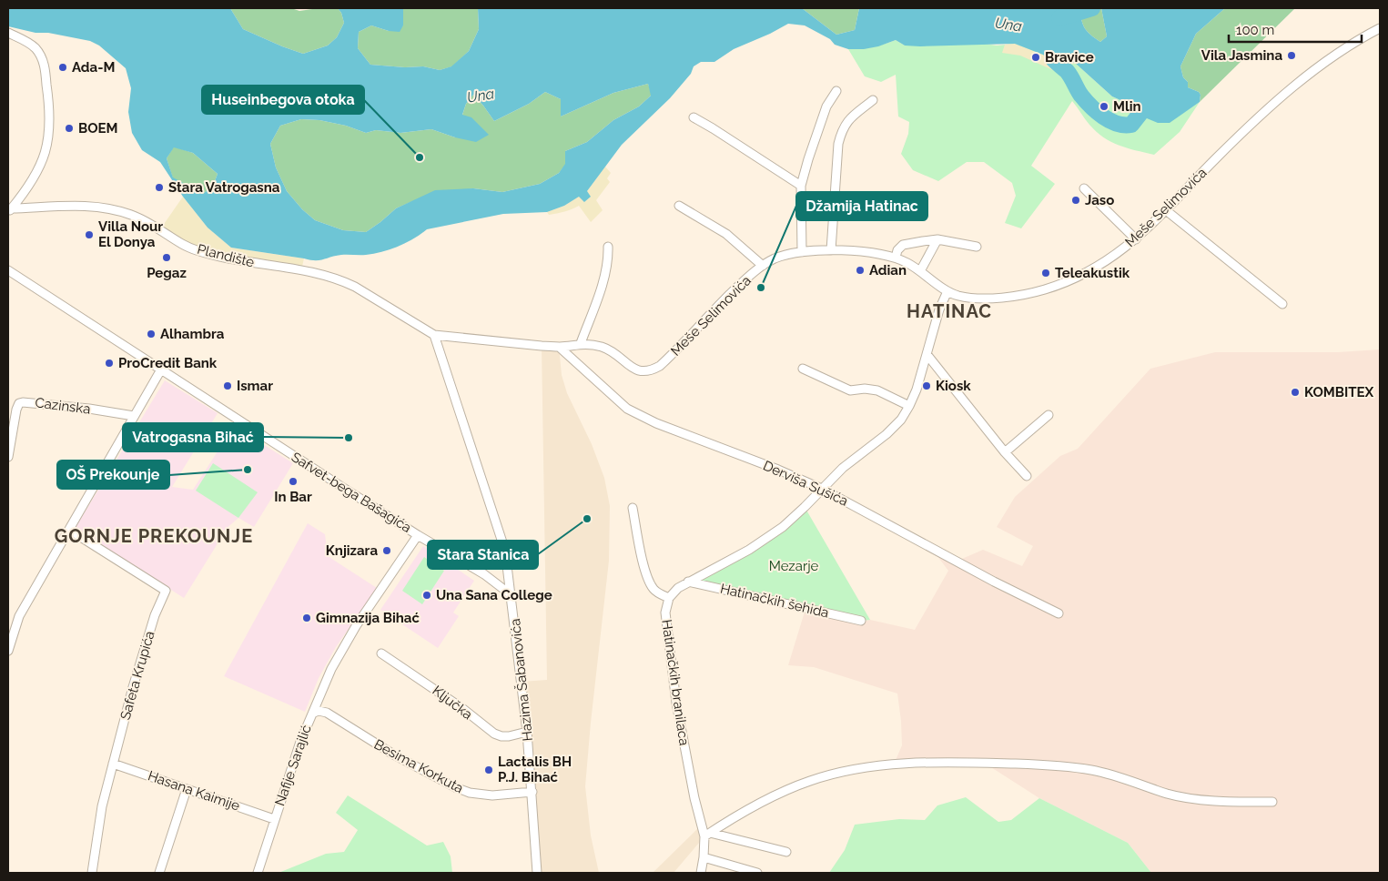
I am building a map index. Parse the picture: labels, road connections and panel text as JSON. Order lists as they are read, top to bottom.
{
  "streets": {
    "street": [
      "Meše Selimovića",
      "Plandište",
      "Cazinska",
      "Derviša Sušića",
      "Safvet-bega Bašagića",
      "Hatinačkih šehida",
      "Safeta Krupića",
      "Hazima Šabanovića",
      "Hatinačkih branilaca",
      "Ključka",
      "Nafije Sarajlić",
      "Besima Korkuta",
      "Hasana Kaimije"
    ]
  },
  "crossings": [
    ["Meše Selimovića", "Plandište"],
    ["Meše Selimovića", "Derviša Sušića"],
    ["Meše Selimovića", "Hazima Šabanovića"],
    ["Plandište", "Hazima Šabanovića"],
    ["Safvet-bega Bašagića", "Hazima Šabanovića"],
    ["Safvet-bega Bašagića", "Nafije Sarajlić"],
    ["Safeta Krupića", "Hasana Kaimije"],
    ["Hazima Šabanovića", "Ključka"],
    ["Hazima Šabanovića", "Besima Korkuta"],
    ["Nafije Sarajlić", "Besima Korkuta"],
    ["Nafije Sarajlić", "Hasana Kaimije"]
  ],
  "districts": ["HATINAC", "GORNJE PREKOUNJE"],
  "water": ["Una"],
  "parks": ["Mezarje"],
  "places": [
    "Vila Jasmina",
    "Bravice",
    "Ada-M",
    "Mlin",
    "BOEM",
    "Huseinbegova otoka",
    "Stara Vatrogasna",
    "Jaso",
    "Villa Nour El Donya",
    "Pegaz",
    "Adian",
    "Teleakustik",
    "Džamija Hatinac",
    "Alhambra",
    "ProCredit Bank",
    "Ismar",
    "Kiosk",
    "KOMBITEX",
    "Vatrogasna Bihać",
    "OŠ Prekounje",
    "In Bar",
    "Stara Stanica",
    "Knjizara",
    "Una Sana College",
    "Gimnazija Bihać",
    "Lactalis BH P.J. Bihać"
  ],
  "scale_bar": "100 m"
}
